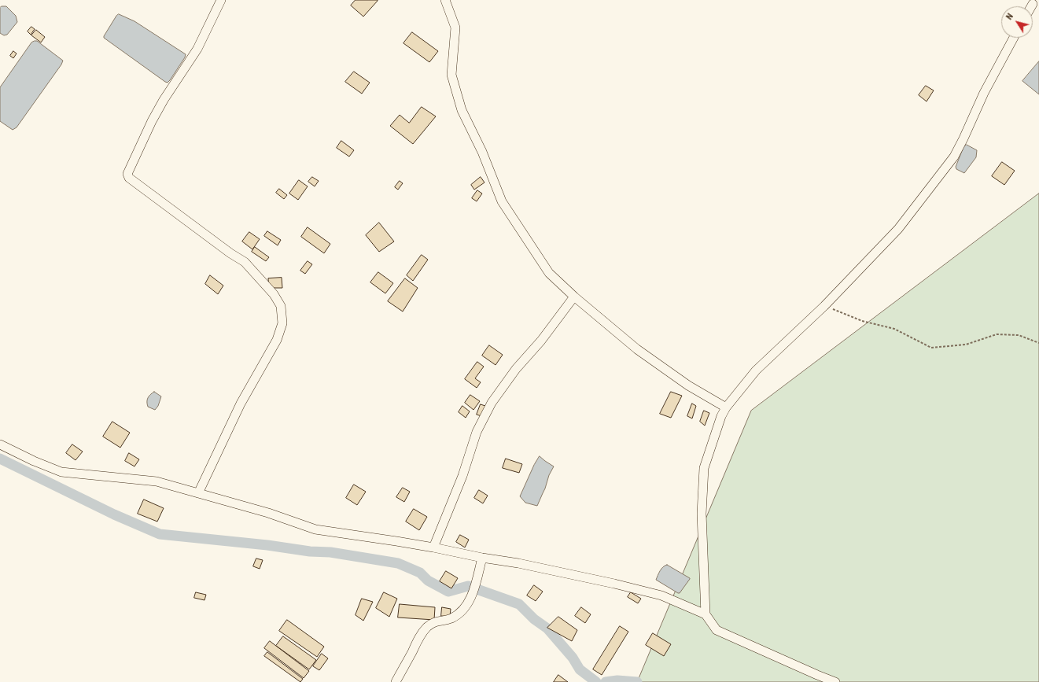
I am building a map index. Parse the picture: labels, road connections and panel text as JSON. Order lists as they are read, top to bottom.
{
  "north": "top left"
}
